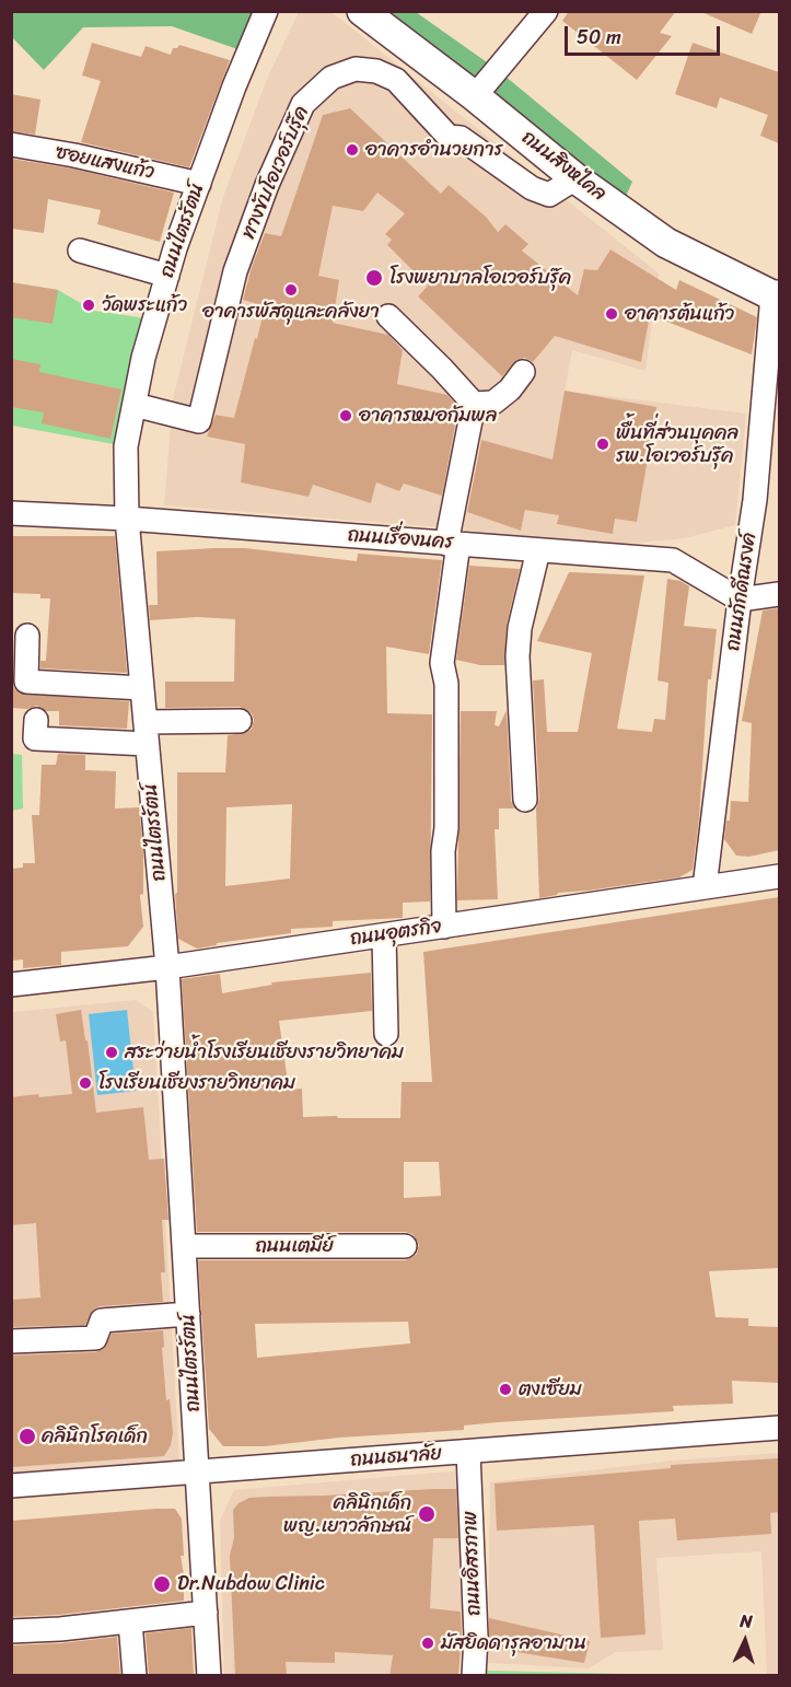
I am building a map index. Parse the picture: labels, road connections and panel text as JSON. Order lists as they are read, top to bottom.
{
  "streets": {
    "main road": ["ถนนสิงหไคล"],
    "street": [
      "ซอยแสงแก้ว",
      "ทางขับโอเวอร์บรุ๊ค",
      "ถนนไตรรัตน์",
      "ถนนเรื่องนคร",
      "ถนนภักดีณรงค์",
      "ถนนอุตรกิจ",
      "ถนนเตมีย์",
      "ถนนธนาลัย",
      "ถนนอิสรภาพ"
    ]
  },
  "crossings": [
    ["ซอยแสงแก้ว", "ถนนไตรรัตน์"],
    ["ถนนสิงหไคล", "ทางขับโอเวอร์บรุ๊ค"],
    ["ถนนสิงหไคล", "ถนนภักดีณรงค์"],
    ["ทางขับโอเวอร์บรุ๊ค", "ถนนไตรรัตน์"],
    ["ถนนไตรรัตน์", "ถนนเรื่องนคร"],
    ["ถนนไตรรัตน์", "ถนนอุตรกิจ"],
    ["ถนนไตรรัตน์", "ถนนเตมีย์"],
    ["ถนนไตรรัตน์", "ถนนธนาลัย"],
    ["ถนนเรื่องนคร", "ถนนภักดีณรงค์"],
    ["ถนนภักดีณรงค์", "ถนนอุตรกิจ"],
    ["ถนนธนาลัย", "ถนนอิสรภาพ"]
  ],
  "places": [
    "อาคารอำนวยการ",
    "โรงพยาบาลโอเวอร์บรุ๊ค",
    "อาคารพัสดุและคลังยา",
    "วัดพระแก้ว",
    "อาคารต้นแก้ว",
    "อาคารหมอกัมพล",
    "พื้นที่ส่วนบุคคล รพ.โอเวอร์บรุ๊ค",
    "สระว่ายน้ำโรงเรียนเชียงรายวิทยาคม",
    "โรงเรียนเชียงรายวิทยาคม",
    "ตงเซียม",
    "คลินิกโรคเด็ก",
    "คลินิกเด็ก พญ.เยาวลักษณ์",
    "Dr.Nubdow Clinic",
    "มัสยิดดารุลอามาน"
  ],
  "scale_bar": "50 m",
  "north": "top"
}
